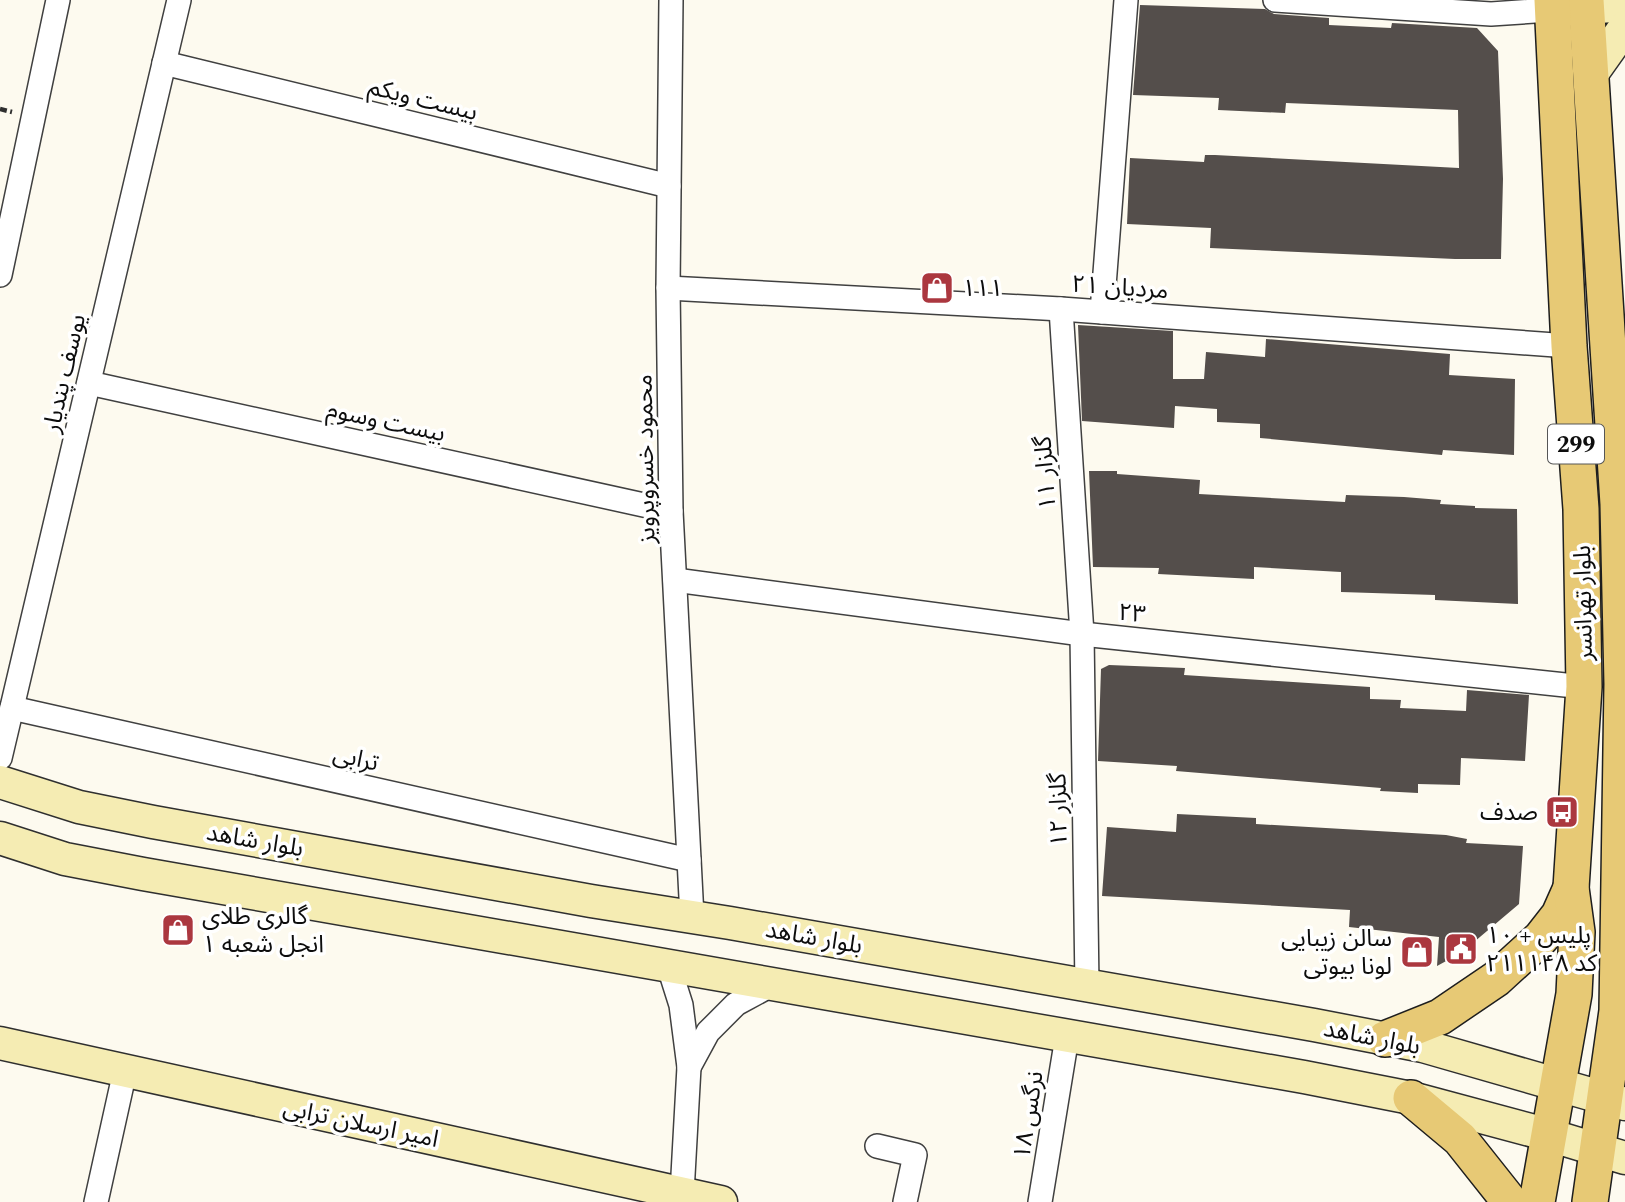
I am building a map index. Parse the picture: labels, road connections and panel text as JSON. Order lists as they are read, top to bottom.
{
  "streets": {
    "main road": [
      "299",
      "بلوار تهرانسر",
      "بلوار شاهد",
      "امیر ارسلان ترابی"
    ],
    "street": [
      "بیست ویکم",
      "۲۱ مردیان",
      "یوسف پندیار",
      "بیست وسوم",
      "محمود خسروپرویز",
      "گلزار ۱۱",
      "۲۳",
      "ترابی",
      "گلزار ۱۲",
      "نرگس ۱۸"
    ]
  },
  "crossings": [
    ["بیست ویکم", "یوسف پندیار"],
    ["بیست ویکم", "محمود خسروپرویز"],
    ["۲۱ مردیان", "محمود خسروپرویز"],
    ["۲۱ مردیان", "گلزار ۱۱"],
    ["۲۱ مردیان", "بلوار تهرانسر"],
    ["یوسف پندیار", "بیست وسوم"],
    ["یوسف پندیار", "ترابی"],
    ["بیست وسوم", "محمود خسروپرویز"],
    ["محمود خسروپرویز", "۲۳"],
    ["محمود خسروپرویز", "ترابی"],
    ["محمود خسروپرویز", "بلوار شاهد"],
    ["گلزار ۱۱", "۲۳"],
    ["گلزار ۱۱", "گلزار ۱۲"],
    ["بلوار تهرانسر", "۲۳"],
    ["بلوار تهرانسر", "بلوار شاهد"],
    ["۲۳", "گلزار ۱۲"],
    ["گلزار ۱۲", "بلوار شاهد"]
  ],
  "places": {
    "shop": ["۱۱۱", "گالری طلای انجل شعبه ۱", "سالن زیبایی لونا بیوتی"],
    "bus stop": ["صدف"],
    "public building": ["پلیس + ۱۰ کد ۲۱۱۱۴۸"]
  }
}
